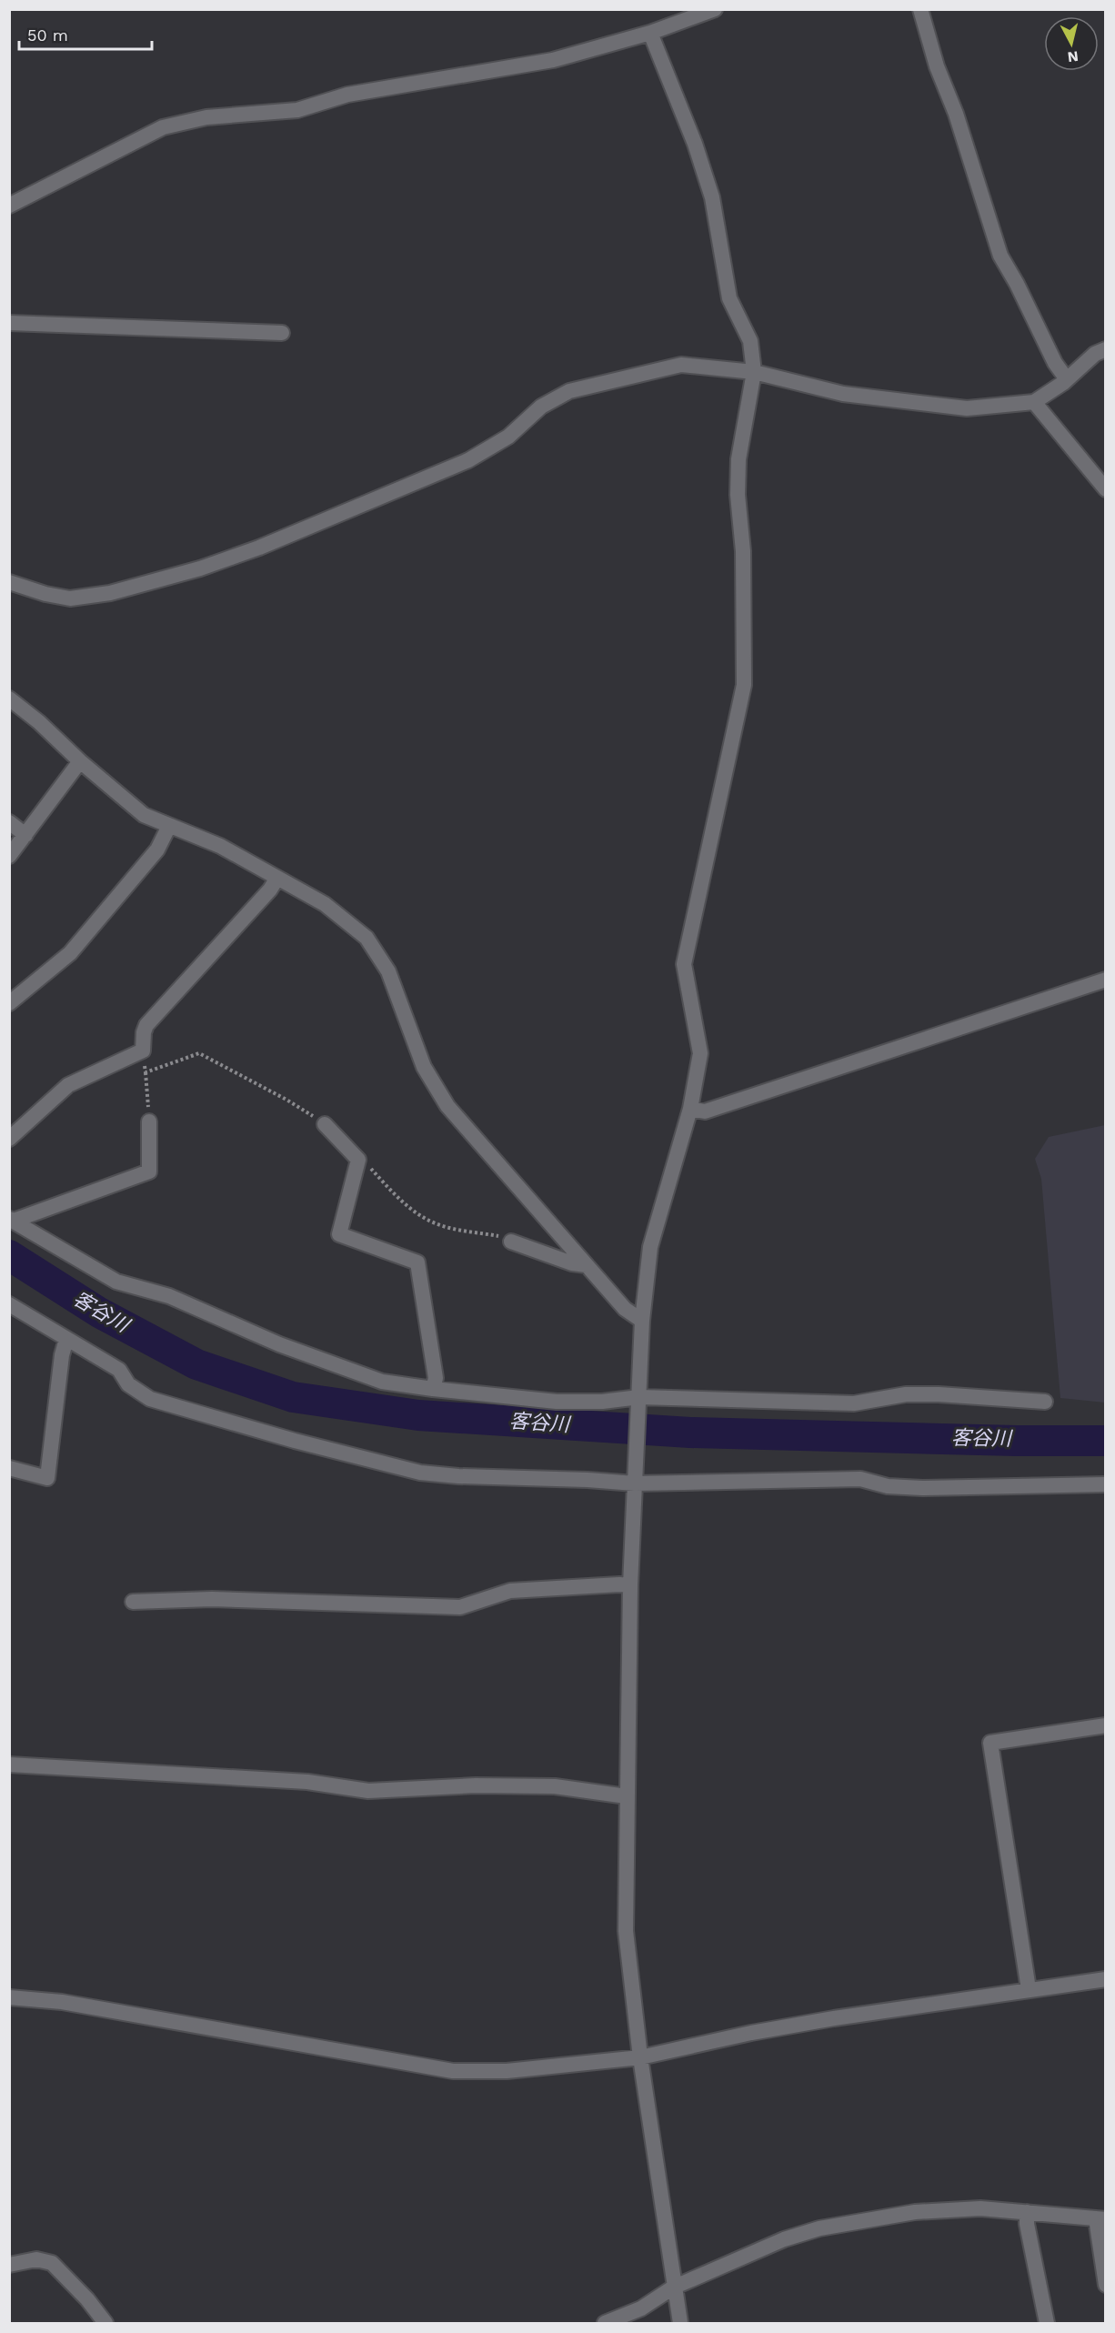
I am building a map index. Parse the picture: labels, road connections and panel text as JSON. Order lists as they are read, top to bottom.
{
  "water": ["客谷川"],
  "scale_bar": "50 m",
  "north": "bottom"
}
